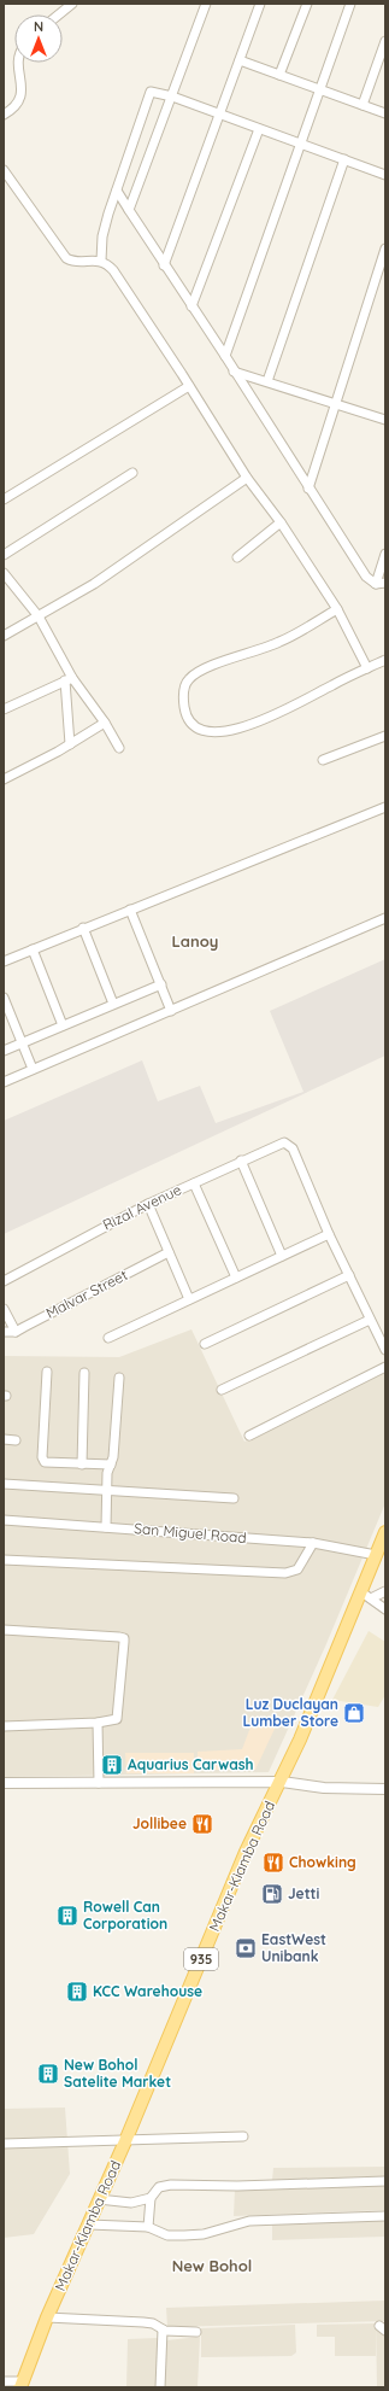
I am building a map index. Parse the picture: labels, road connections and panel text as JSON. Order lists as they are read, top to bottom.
{
  "streets": {
    "main road": ["Makar-Kiamba Road", "935"],
    "street": ["Rizal Avenue", "Malvar Street", "San Miguel Road"]
  },
  "crossings": [
    ["San Miguel Road", "Makar-Kiamba Road"]
  ],
  "districts": ["Lanoy", "New Bohol"],
  "places": {
    "shop": ["Luz Duclayan Lumber Store"],
    "building": [
      "Aquarius Carwash",
      "Rowell Can Corporation",
      "KCC Warehouse",
      "New Bohol Satelite Market"
    ],
    "restaurant": ["Jollibee", "Chowking"],
    "fuel station": ["Jetti"],
    "bank": ["EastWest Unibank"]
  },
  "north": "top"
}
